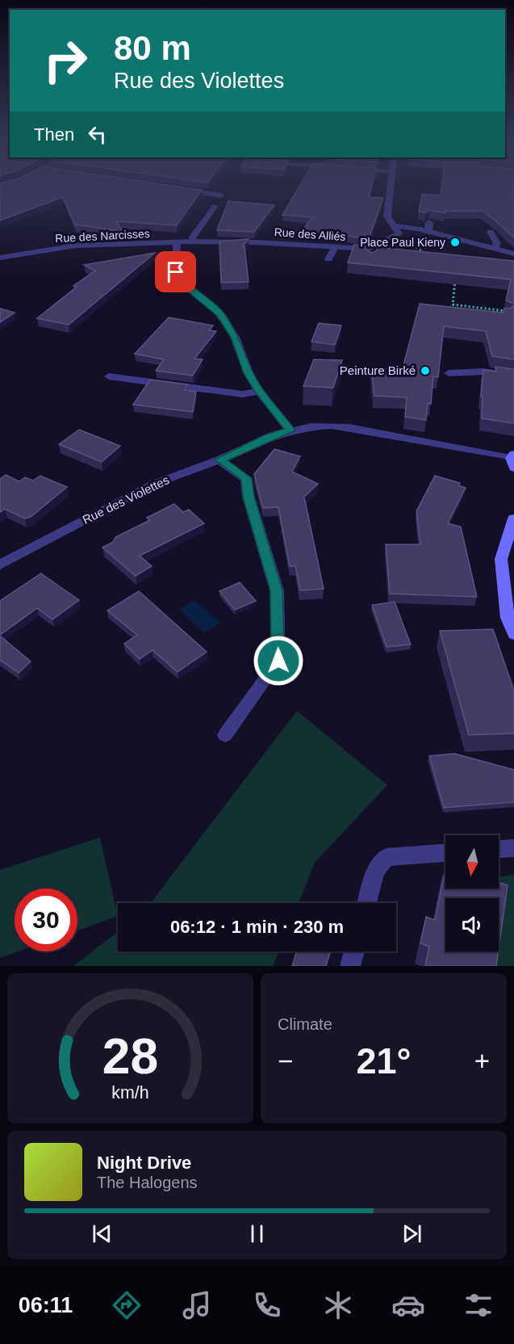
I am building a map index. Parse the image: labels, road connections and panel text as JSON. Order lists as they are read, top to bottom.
{
  "streets": {
    "street": ["Rue des Alliés", "Rue des Narcisses", "Rue des Violettes"]
  },
  "crossings": [
    ["Rue des Alliés", "Rue des Narcisses"]
  ],
  "places": ["Place Paul Kieny", "Peinture Birké"],
  "north": "bottom",
  "page": {
    "turn": ["80 m", "Rue des Violettes"],
    "then": "Then",
    "limit": "30",
    "trip": "06:12 · 1 min · 230 m",
    "tile": "Climate",
    "heat": ["−", "21°", "+"],
    "song": ["Night Drive", "The Halogens"],
    "tabs": "06:11",
    "gauge": ["28", "km/h"]
  }
}
